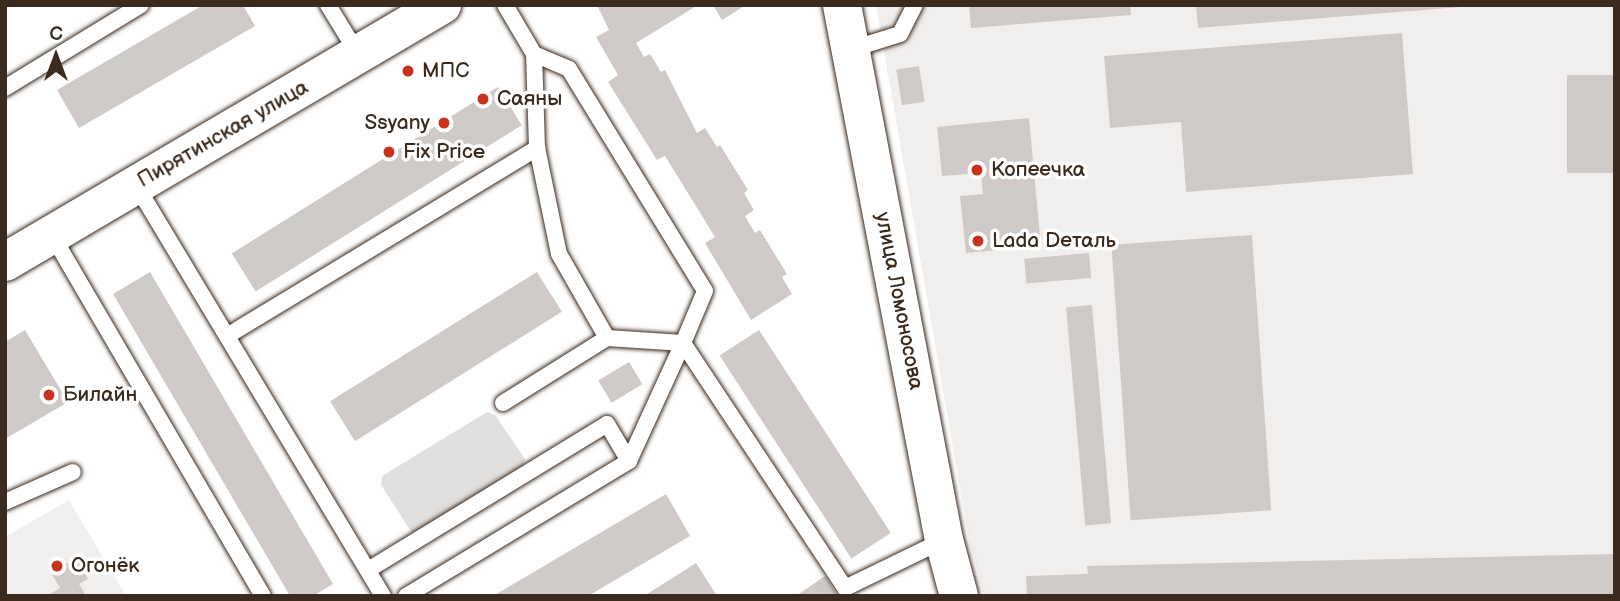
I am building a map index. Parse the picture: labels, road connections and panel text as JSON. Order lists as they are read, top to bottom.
{
  "streets": {
    "street": ["Пирятинская улица", "улица Ломоносова"]
  },
  "places": [
    "МПС",
    "Саяны",
    "Ssyany",
    "Fix Price",
    "Копеечка",
    "Lada Dеталь",
    "Билайн",
    "Огонёк"
  ],
  "north": "top"
}
